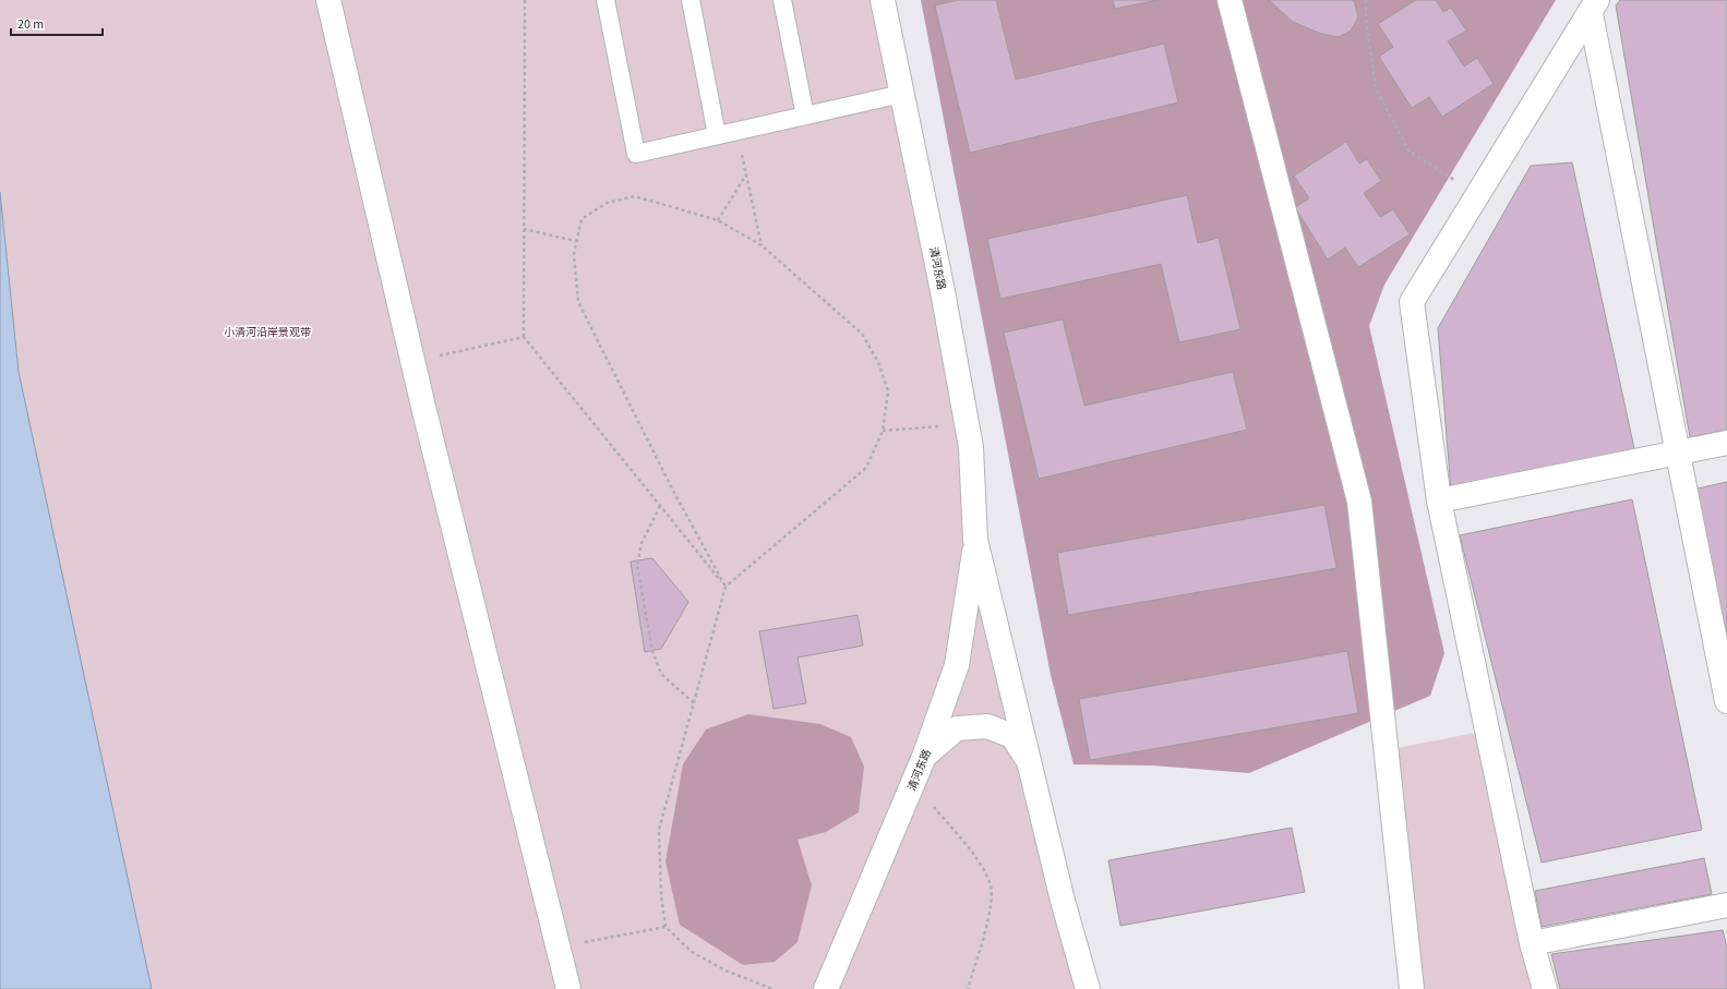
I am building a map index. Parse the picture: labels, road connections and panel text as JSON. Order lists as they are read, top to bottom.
{
  "streets": {
    "street": ["清河东路"]
  },
  "parks": ["小清河沿岸景观带"],
  "scale_bar": "20 m"
}
